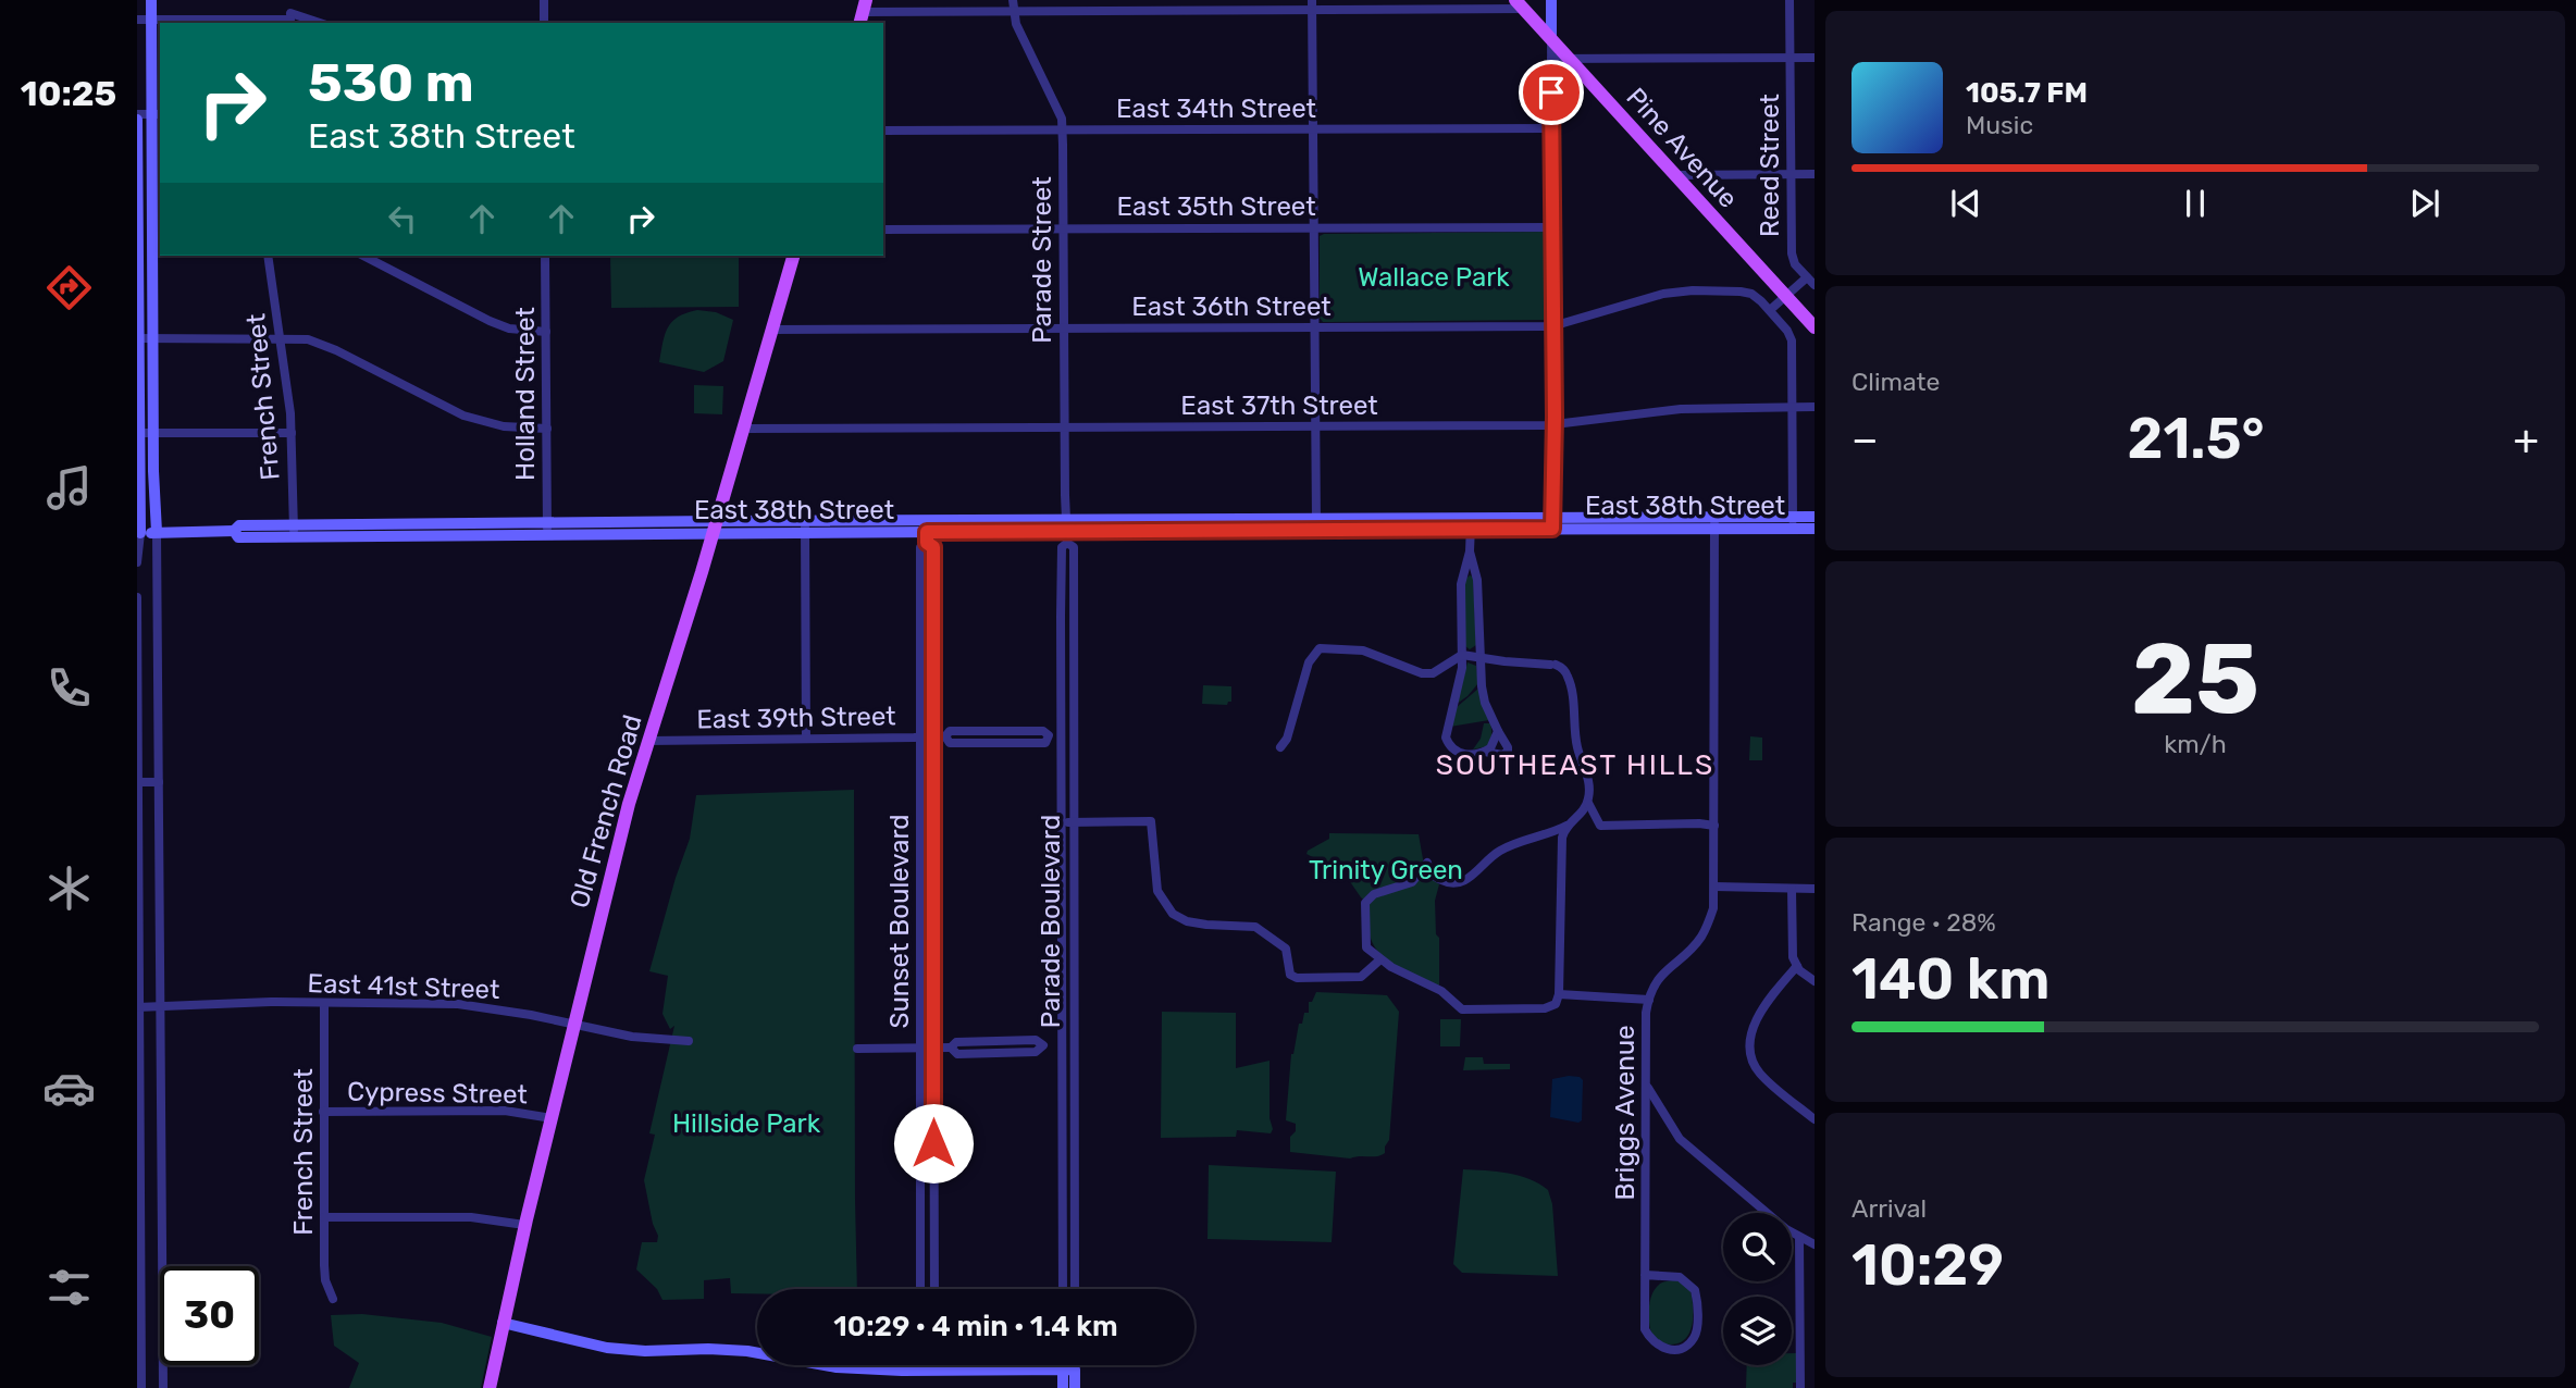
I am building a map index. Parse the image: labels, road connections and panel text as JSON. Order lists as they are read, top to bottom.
{
  "streets": {
    "main road": ["Pine Avenue", "East 38th Street", "Old French Road"],
    "street": [
      "East 34th Street",
      "Reed Street",
      "East 35th Street",
      "Parade Street",
      "East 36th Street",
      "Holland Street",
      "French Street",
      "East 37th Street",
      "East 39th Street",
      "Sunset Boulevard",
      "Parade Boulevard",
      "East 41st Street",
      "Cypress Street",
      "Briggs Avenue"
    ]
  },
  "crossings": [
    ["East 34th Street", "Parade Street"],
    ["East 35th Street", "Parade Street"],
    ["Parade Street", "East 36th Street"],
    ["Parade Street", "East 37th Street"],
    ["Parade Street", "East 38th Street"],
    ["Parade Street", "Parade Boulevard"],
    ["East 36th Street", "Old French Road"],
    ["Holland Street", "East 38th Street"],
    ["French Street", "East 38th Street"],
    ["French Street", "East 41st Street"],
    ["French Street", "Cypress Street"],
    ["East 37th Street", "Old French Road"],
    ["East 38th Street", "Old French Road"],
    ["East 38th Street", "Sunset Boulevard"],
    ["East 38th Street", "Parade Boulevard"],
    ["East 38th Street", "Briggs Avenue"],
    ["East 39th Street", "Old French Road"],
    ["East 39th Street", "Sunset Boulevard"],
    ["East 39th Street", "Parade Boulevard"],
    ["Old French Road", "East 41st Street"],
    ["Old French Road", "Cypress Street"]
  ],
  "districts": ["SOUTHEAST HILLS"],
  "parks": ["Wallace Park", "Trinity Green", "Hillside Park"],
  "page": {
    "tabs": "10:25",
    "turn": ["530 m", "East 38th Street"],
    "song": ["105.7 FM", "Music"],
    "tile": [
      "Climate",
      ["25", "km/h"],
      ["Range · 28%", "140 km"],
      ["Arrival", "10:29"]
    ],
    "heat": ["−", "21.5°", "+"],
    "limit": "30",
    "trip": "10:29 · 4 min · 1.4 km"
  }
}
